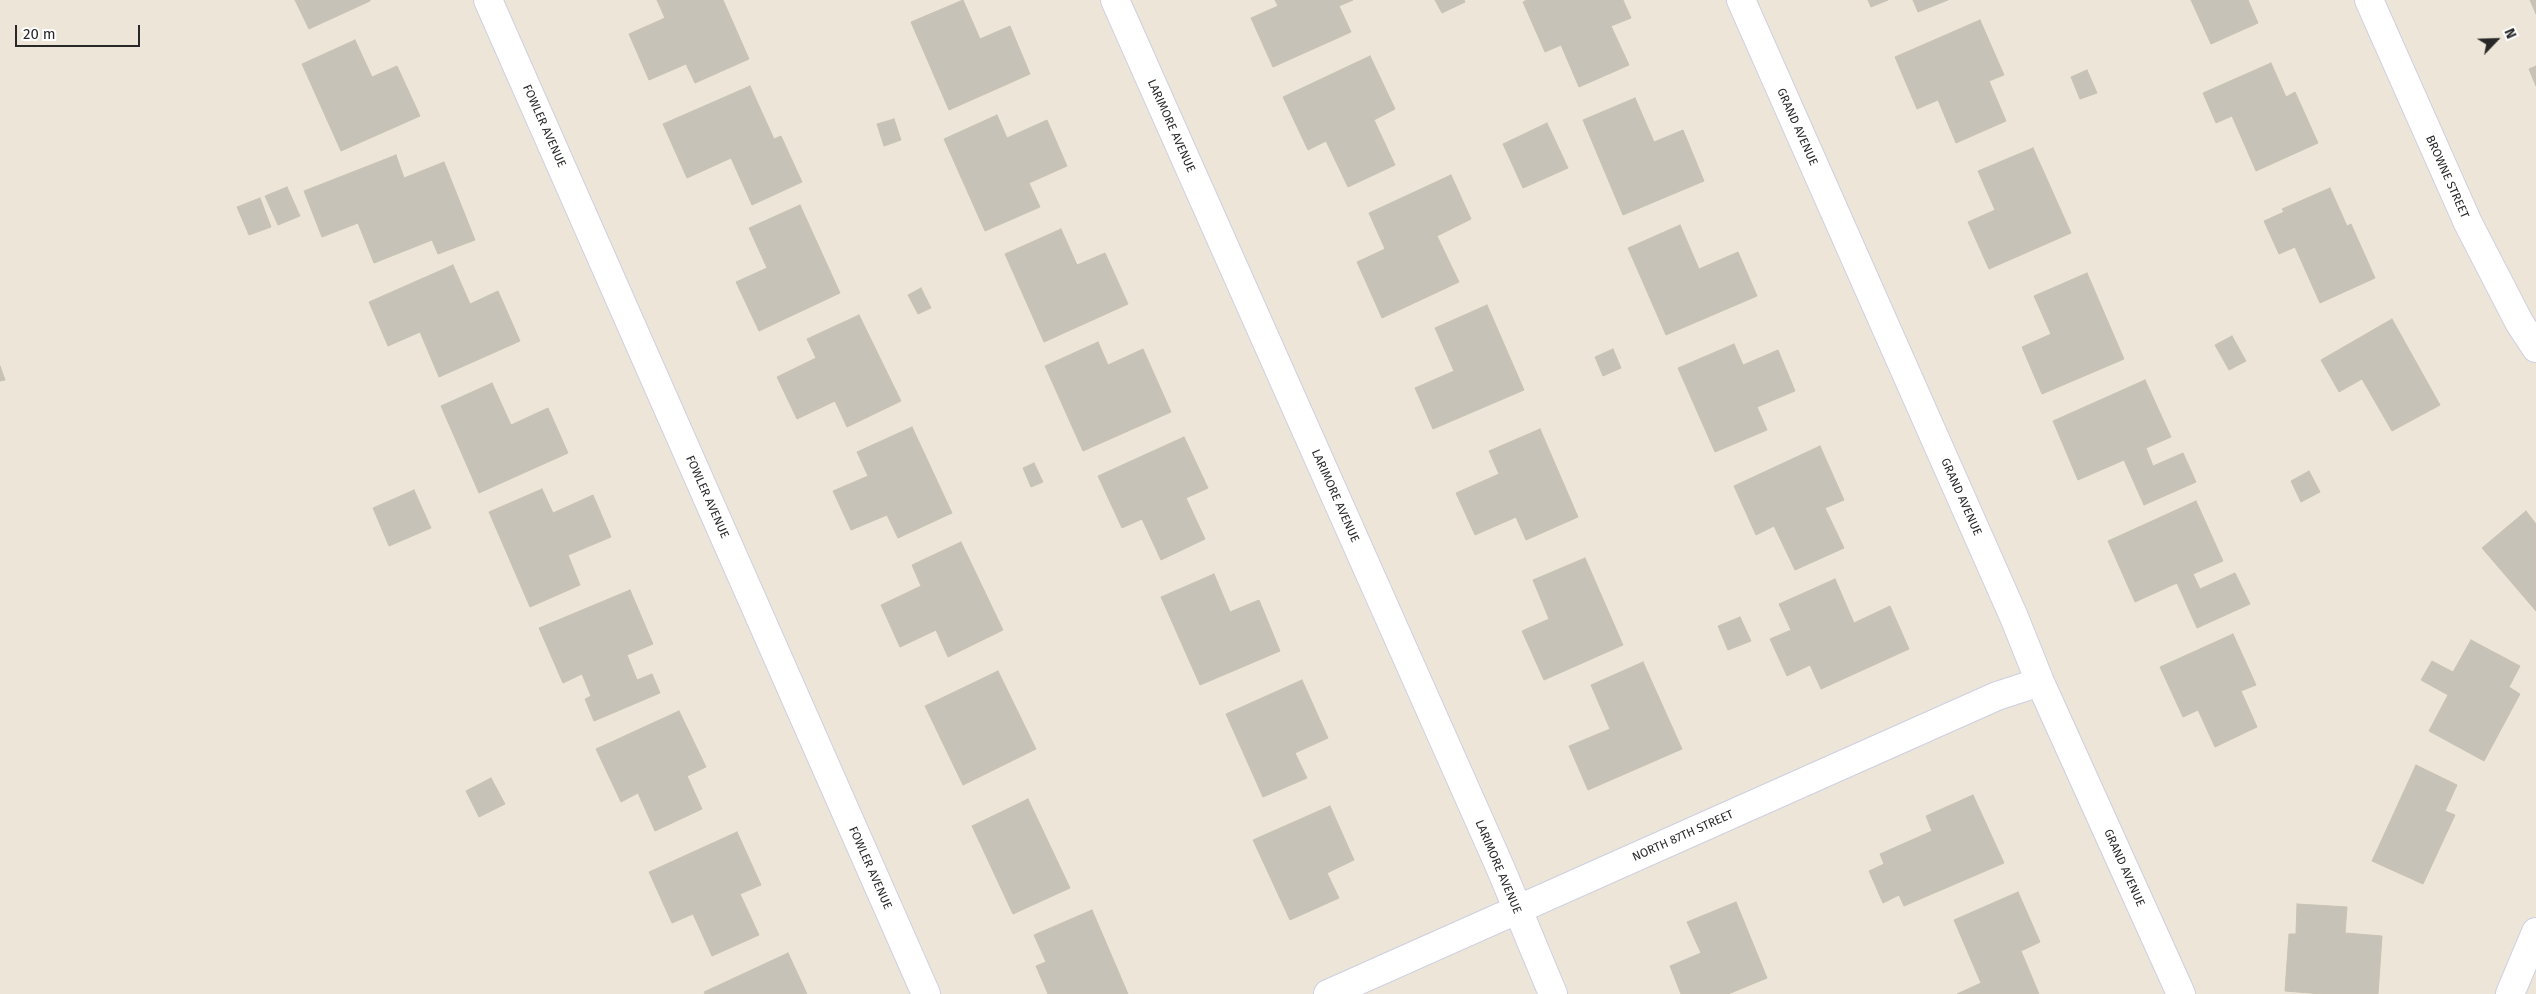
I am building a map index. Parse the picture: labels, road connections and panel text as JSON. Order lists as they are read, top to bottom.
{
  "streets": {
    "street": [
      "FOWLER AVENUE",
      "LARIMORE AVENUE",
      "GRAND AVENUE",
      "BROWNE STREET",
      "NORTH 87TH STREET"
    ]
  },
  "crossings": [
    ["LARIMORE AVENUE", "NORTH 87TH STREET"],
    ["GRAND AVENUE", "NORTH 87TH STREET"]
  ],
  "scale_bar": "20 m",
  "north": "top right"
}
